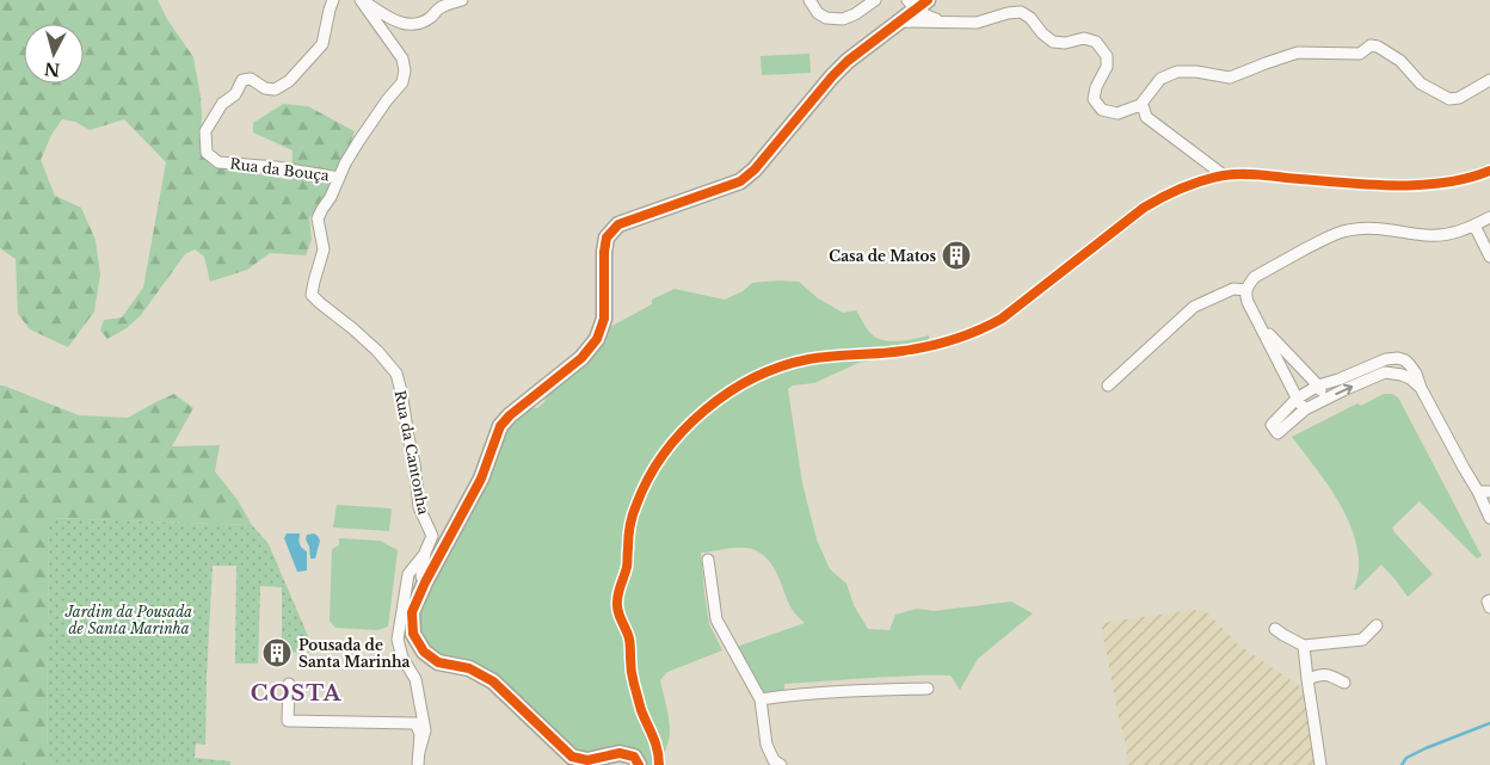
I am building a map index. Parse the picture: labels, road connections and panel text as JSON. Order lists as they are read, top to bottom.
{
  "streets": {
    "street": ["Rua da Bouça", "Rua da Cantonha"]
  },
  "crossings": [
    ["Rua da Bouça", "Rua da Cantonha"]
  ],
  "districts": ["COSTA"],
  "parks": ["Jardim da Pousada de Santa Marinha"],
  "places": {
    "building": ["Casa de Matos", "Pousada de Santa Marinha"]
  },
  "north": "bottom"
}
